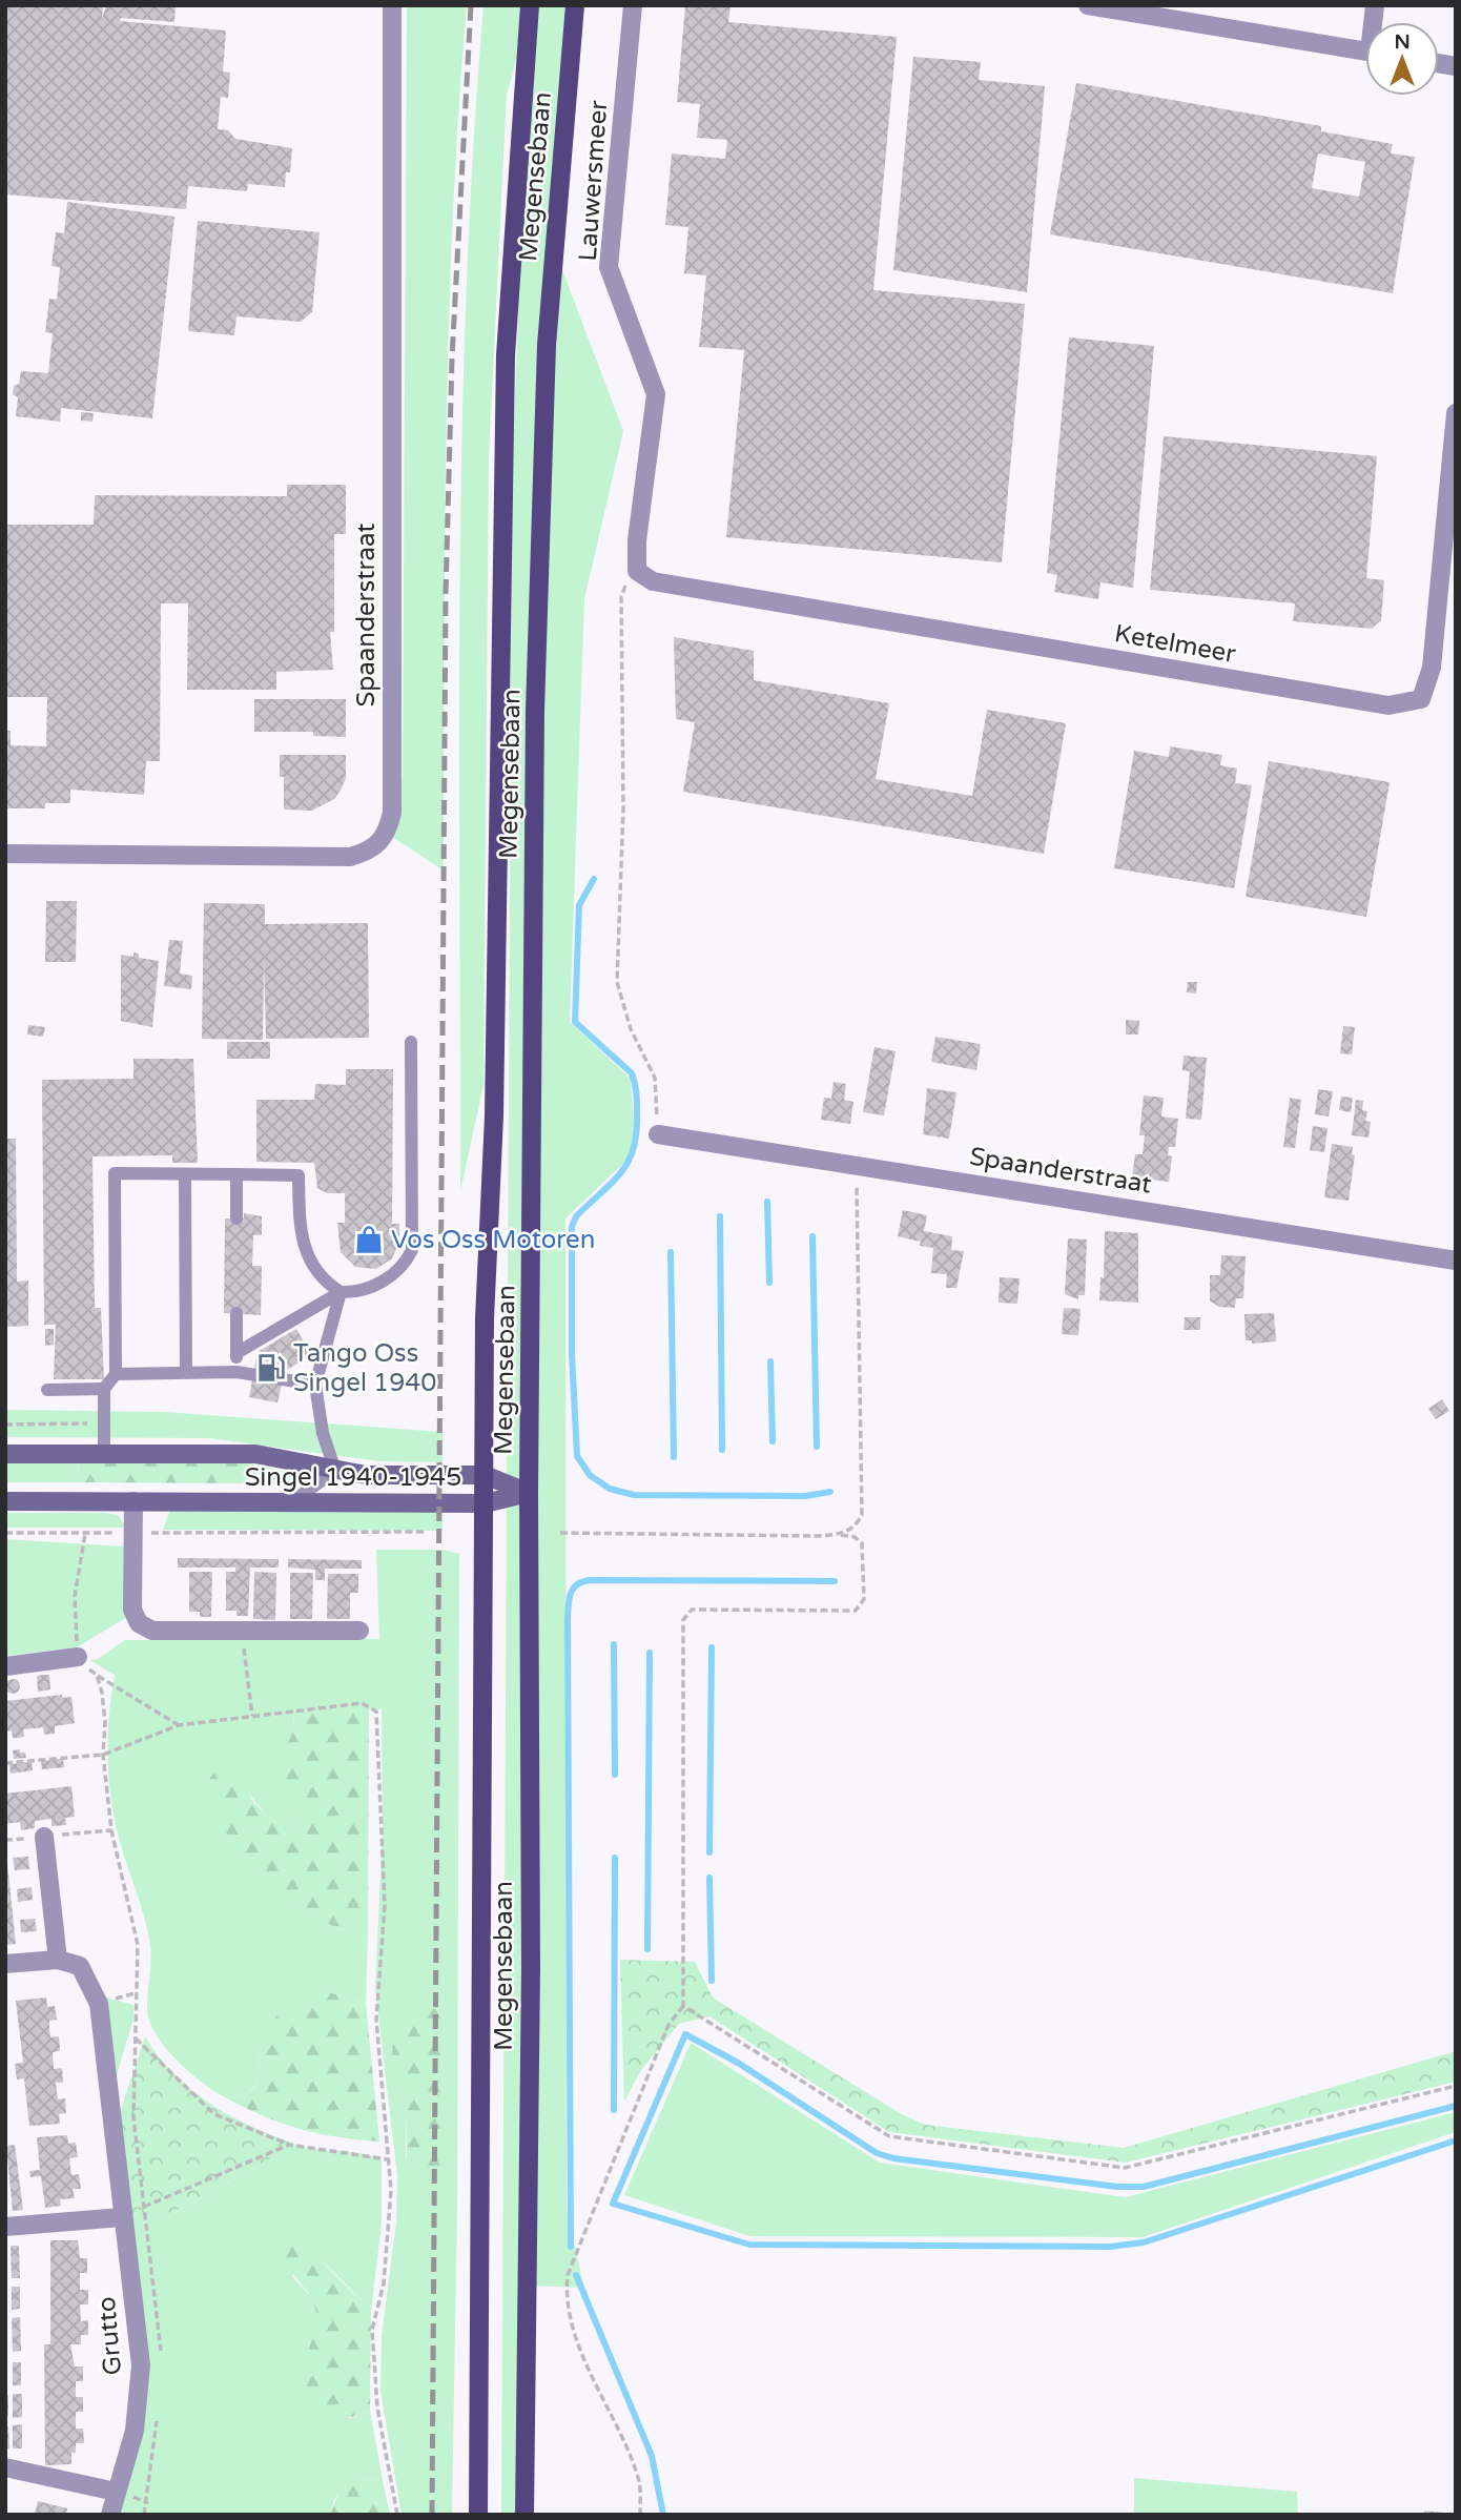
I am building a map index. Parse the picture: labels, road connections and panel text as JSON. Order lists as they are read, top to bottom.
{
  "streets": {
    "main road": ["Megensebaan", "Singel 1940-1945"],
    "street": [
      "Lauwersmeer",
      "Spaanderstraat",
      "Ketelmeer",
      "Grutto"
    ]
  },
  "crossings": [
    ["Megensebaan", "Singel 1940-1945"],
    ["Lauwersmeer", "Ketelmeer"]
  ],
  "places": {
    "shop": ["Vos Oss Motoren"],
    "fuel station": ["Tango Oss Singel 1940"]
  },
  "north": "top"
}
